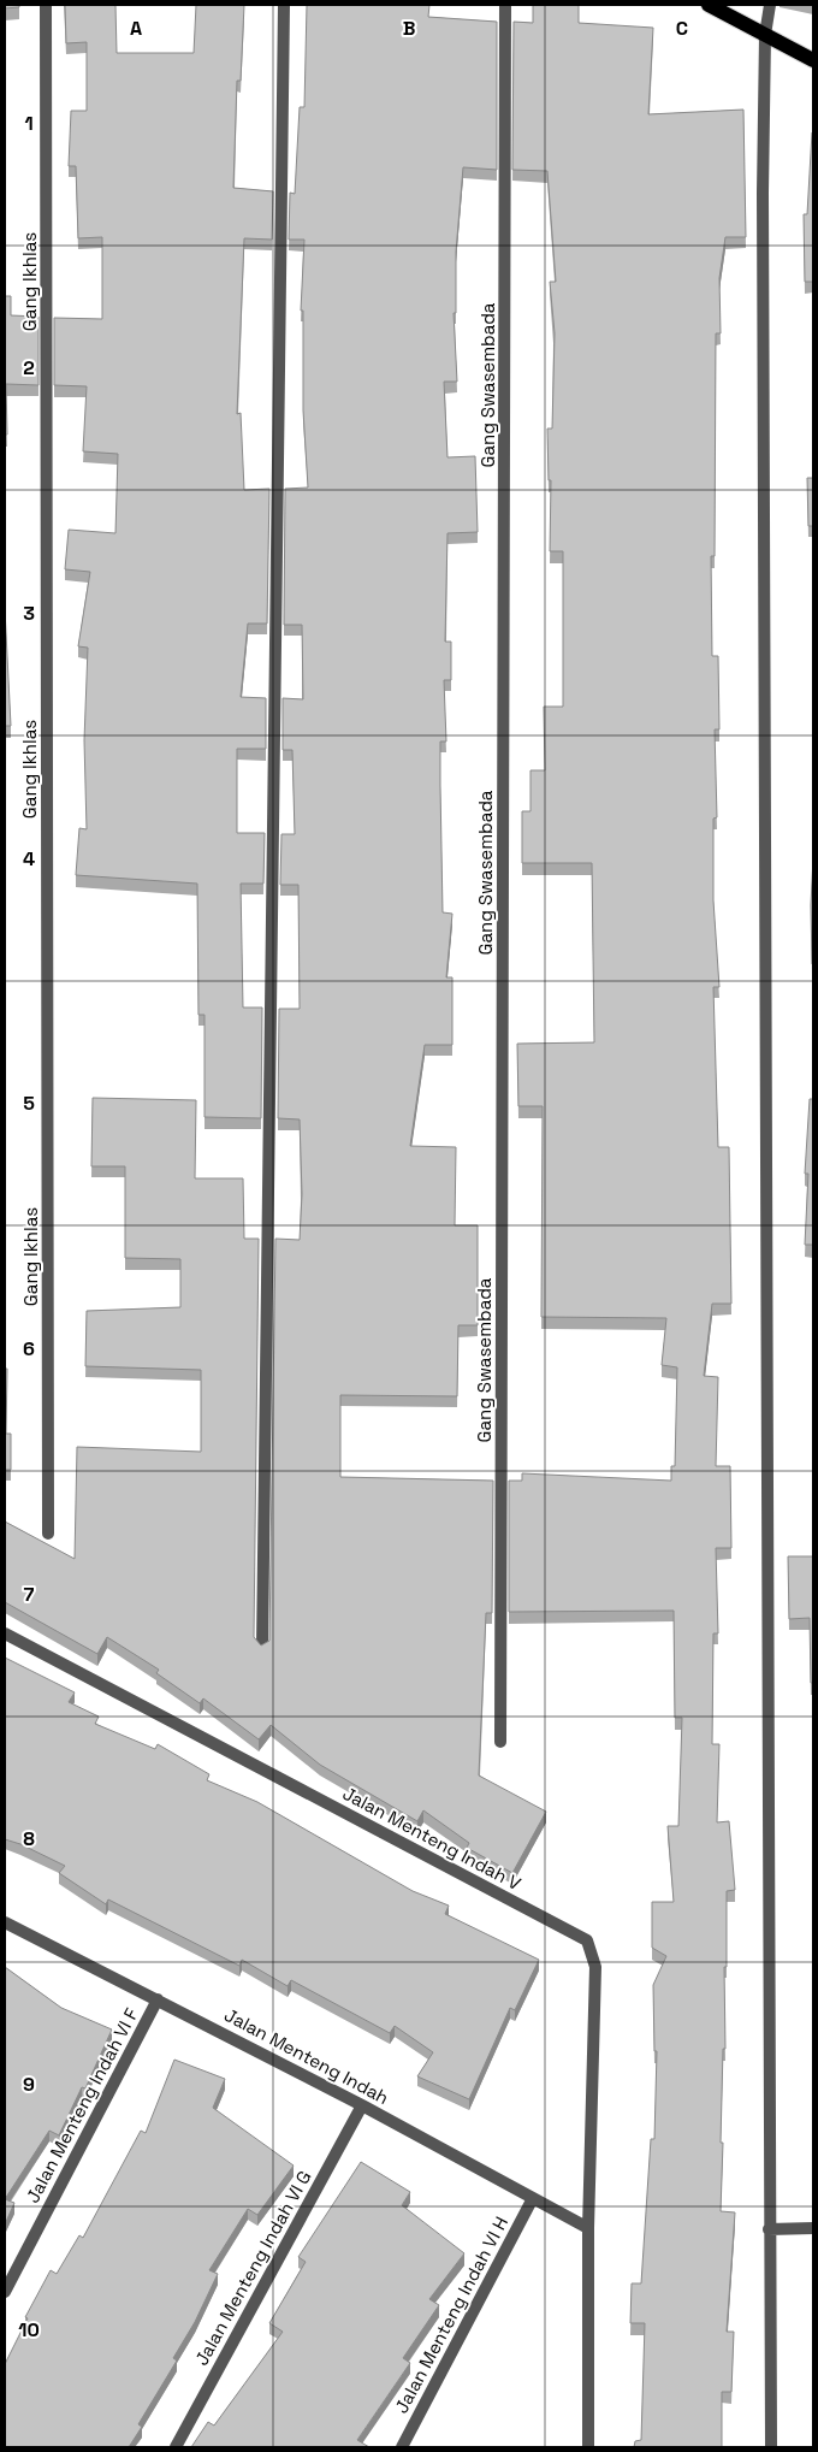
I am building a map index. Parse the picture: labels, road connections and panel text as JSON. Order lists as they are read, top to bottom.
{
  "streets": {
    "street": [
      "Gang Ikhlas",
      "Gang Swasembada",
      "Jalan Menteng Indah V",
      "Jalan Menteng Indah",
      "Jalan Menteng Indah VI F",
      "Jalan Menteng Indah VI G",
      "Jalan Menteng Indah VI H"
    ]
  },
  "crossings": [
    ["Jalan Menteng Indah V", "Jalan Menteng Indah"],
    ["Jalan Menteng Indah", "Jalan Menteng Indah VI F"],
    ["Jalan Menteng Indah", "Jalan Menteng Indah VI G"],
    ["Jalan Menteng Indah", "Jalan Menteng Indah VI H"]
  ],
  "grid": {
    "columns": ["A", "B", "C"],
    "rows": [
      "1",
      "2",
      "3",
      "4",
      "5",
      "6",
      "7",
      "8",
      "9",
      "10"
    ]
  }
}
